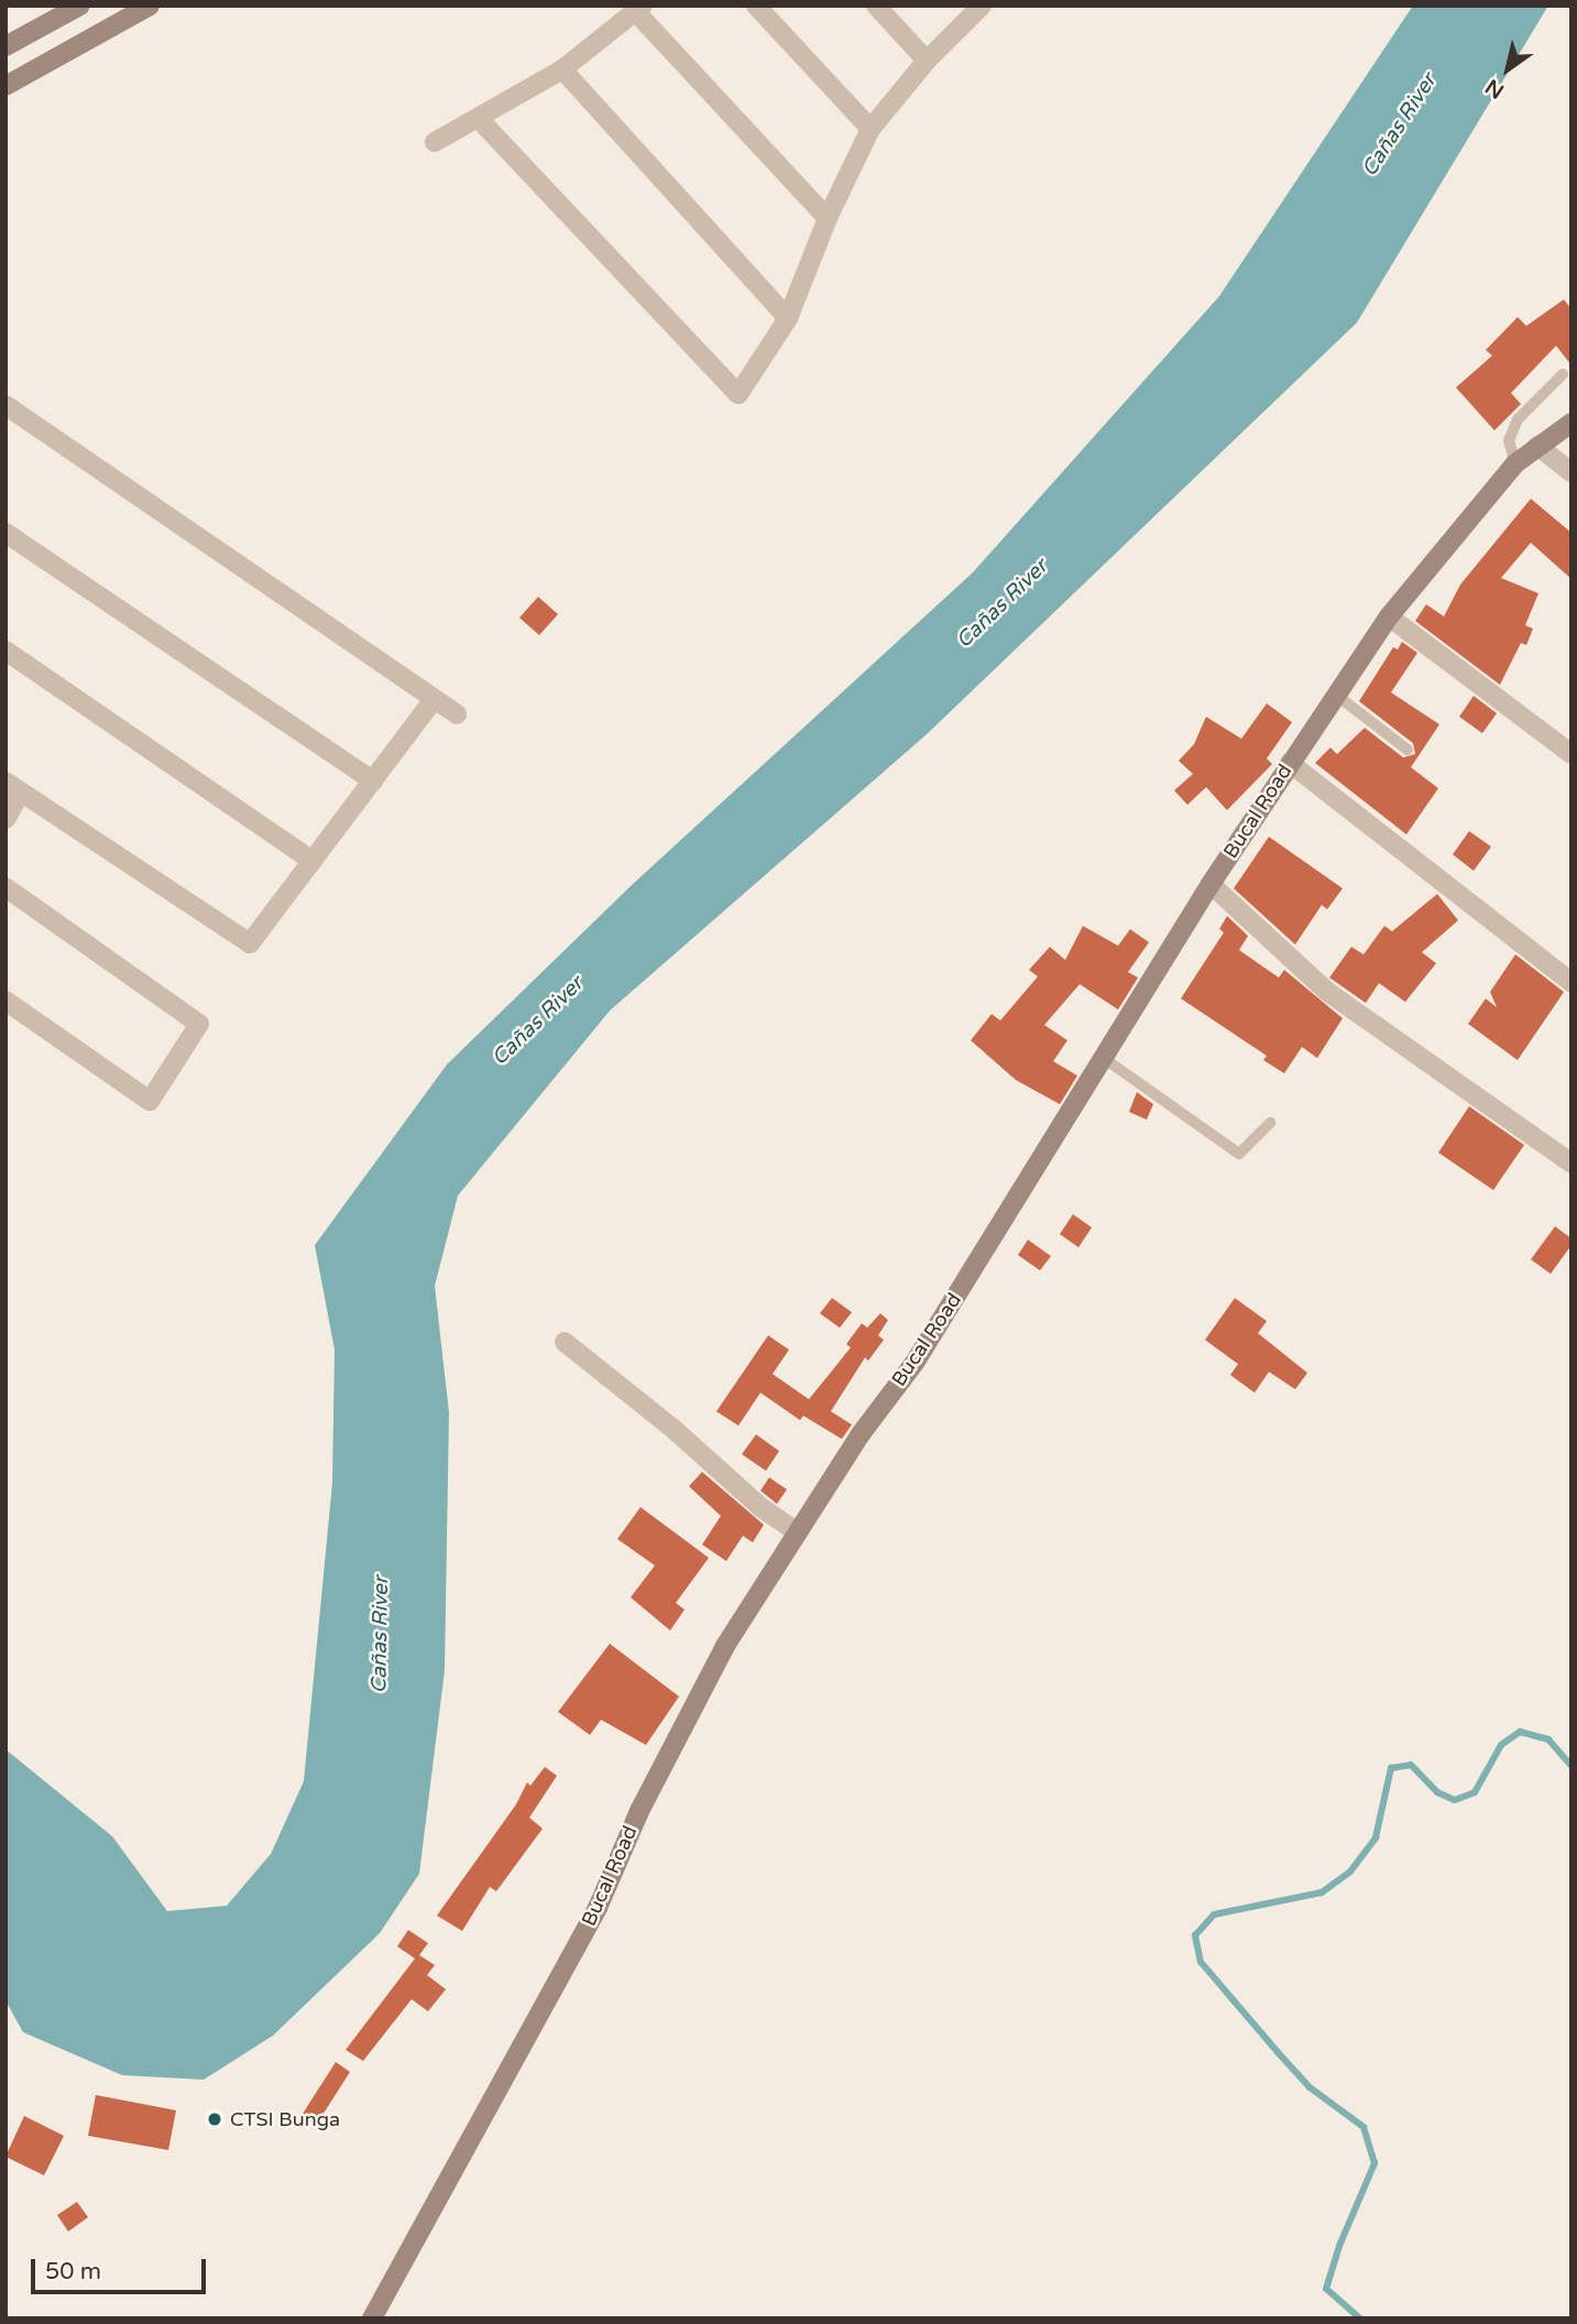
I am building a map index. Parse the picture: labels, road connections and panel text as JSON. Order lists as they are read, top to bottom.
{
  "streets": {
    "street": ["Bucal Road"]
  },
  "water": ["Cañas River"],
  "places": ["CTSI Bunga"],
  "scale_bar": "50 m",
  "north": "bottom left"
}
